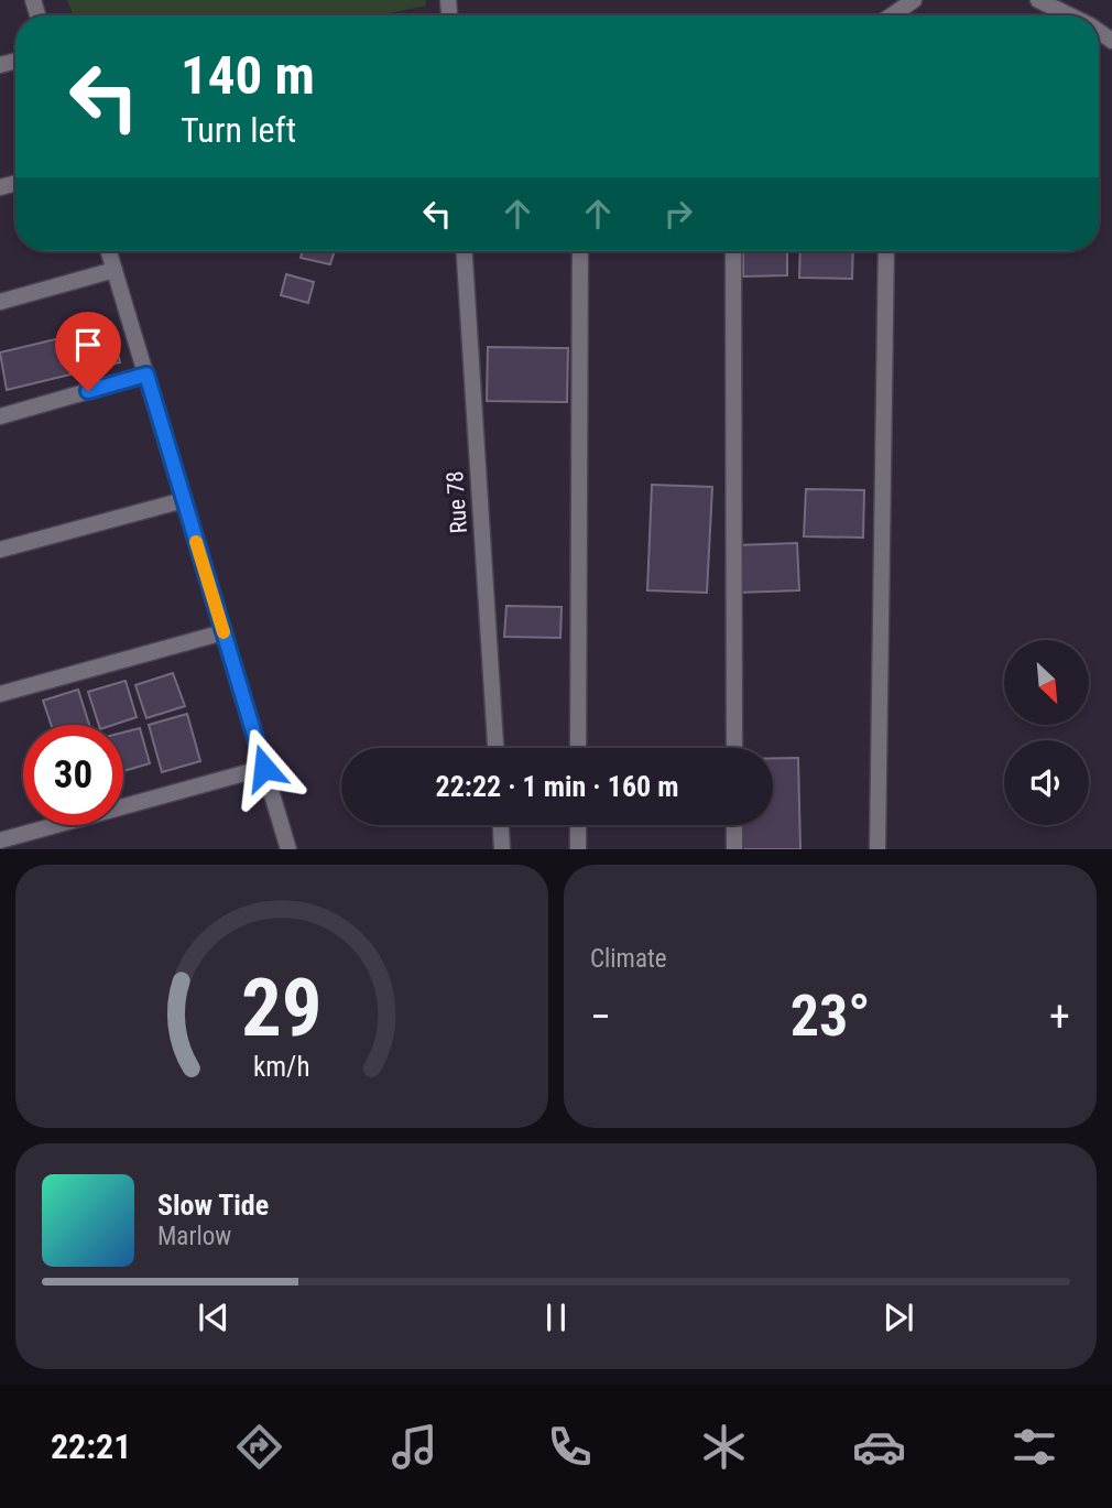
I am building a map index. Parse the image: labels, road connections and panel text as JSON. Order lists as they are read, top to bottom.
{
  "streets": {
    "street": ["Rue 78"]
  },
  "north": "bottom right",
  "page": {
    "turn": ["140 m", "Turn left"],
    "limit": "30",
    "trip": "22:22 · 1 min · 160 m",
    "tile": "Climate",
    "heat": ["−", "23°", "+"],
    "song": ["Slow Tide", "Marlow"],
    "tabs": "22:21",
    "gauge": ["29", "km/h"]
  }
}
